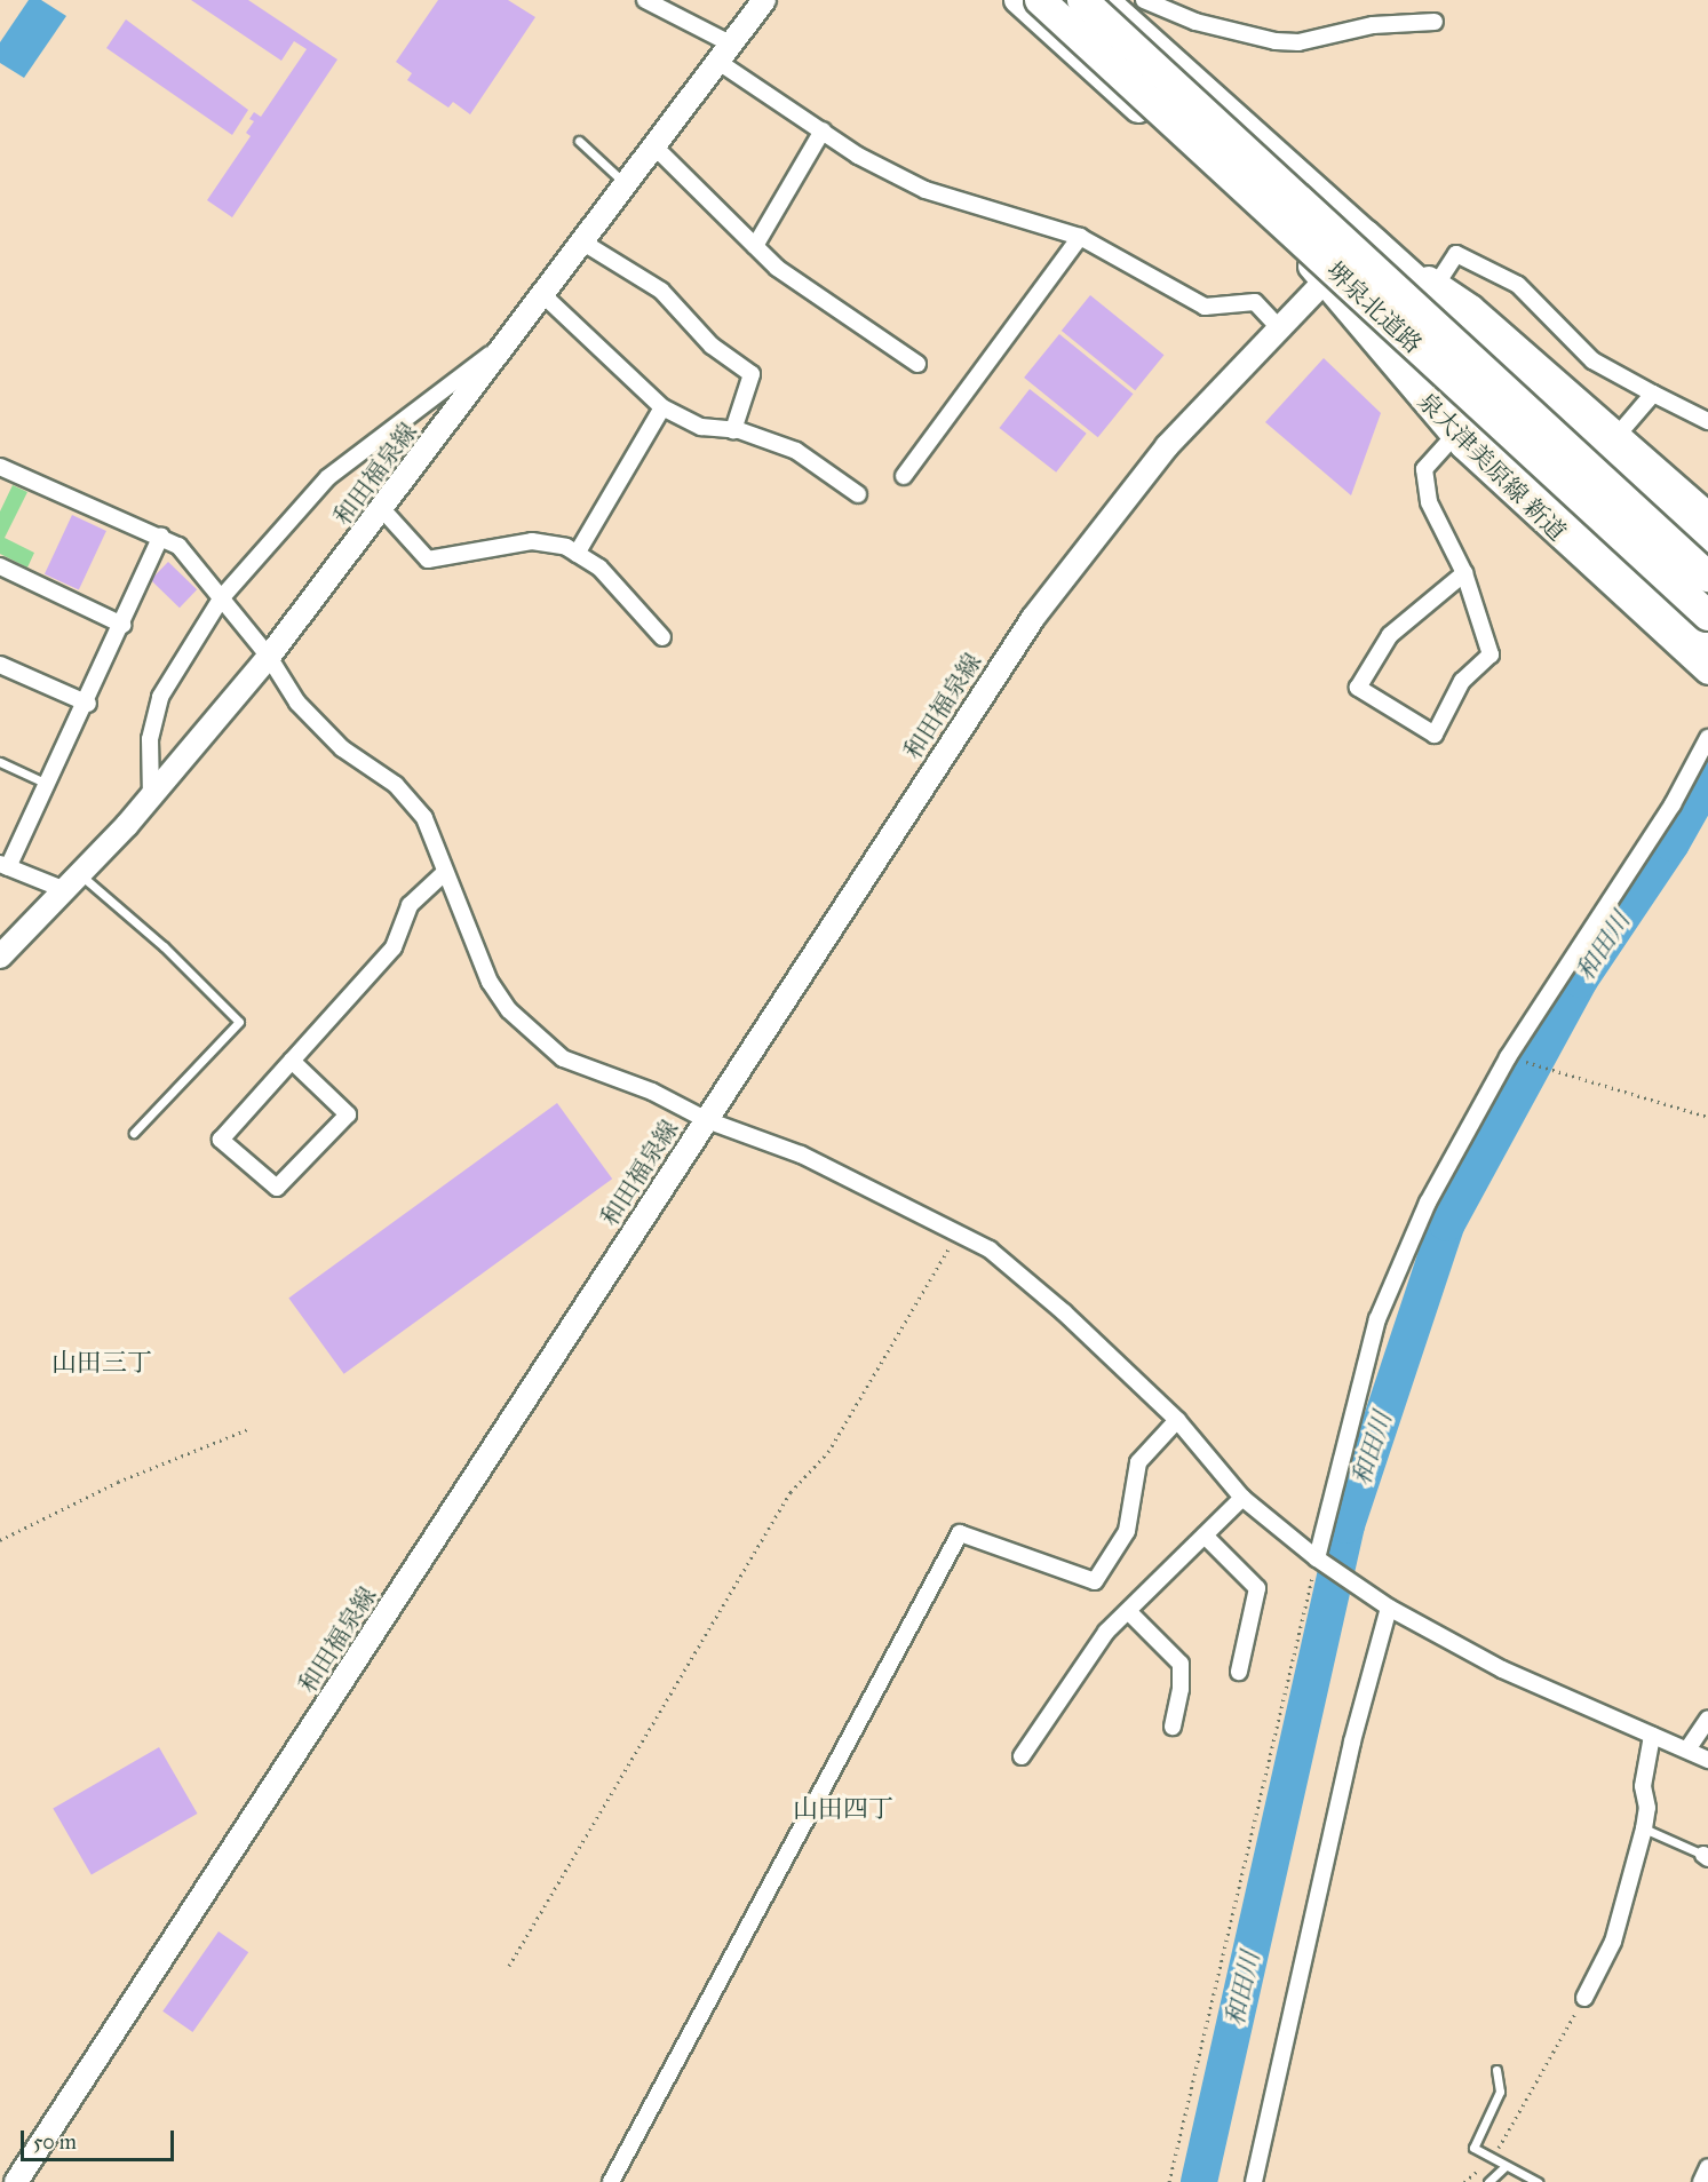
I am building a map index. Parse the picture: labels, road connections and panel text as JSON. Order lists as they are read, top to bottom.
{
  "streets": {
    "highway": ["堺泉北道路"],
    "main road": ["泉大津美原線 新道", "和田福泉線"]
  },
  "districts": ["山田三丁", "山田四丁"],
  "water": ["和田川"],
  "scale_bar": "50 m"
}
